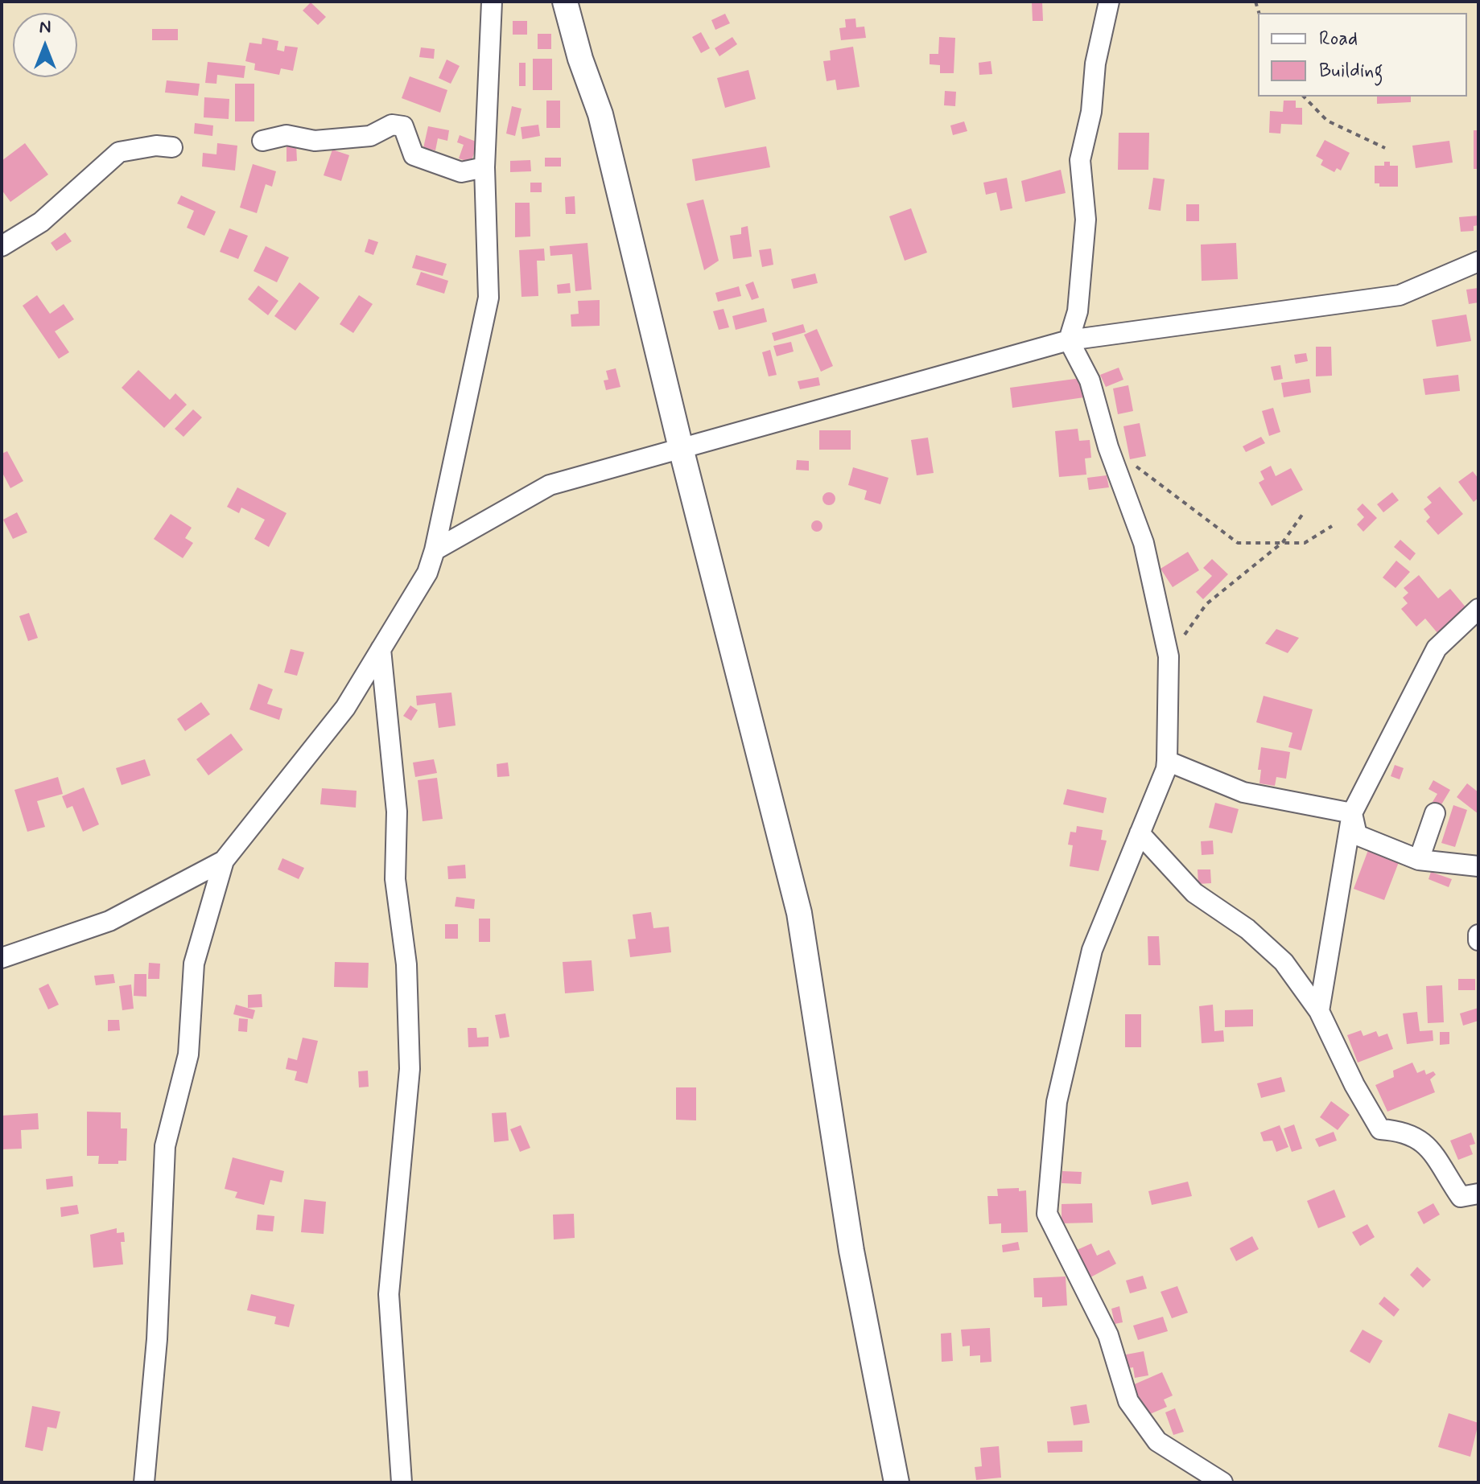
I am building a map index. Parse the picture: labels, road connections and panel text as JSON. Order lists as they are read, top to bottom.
{
  "legend": ["Road", "Building"],
  "north": "top"
}
